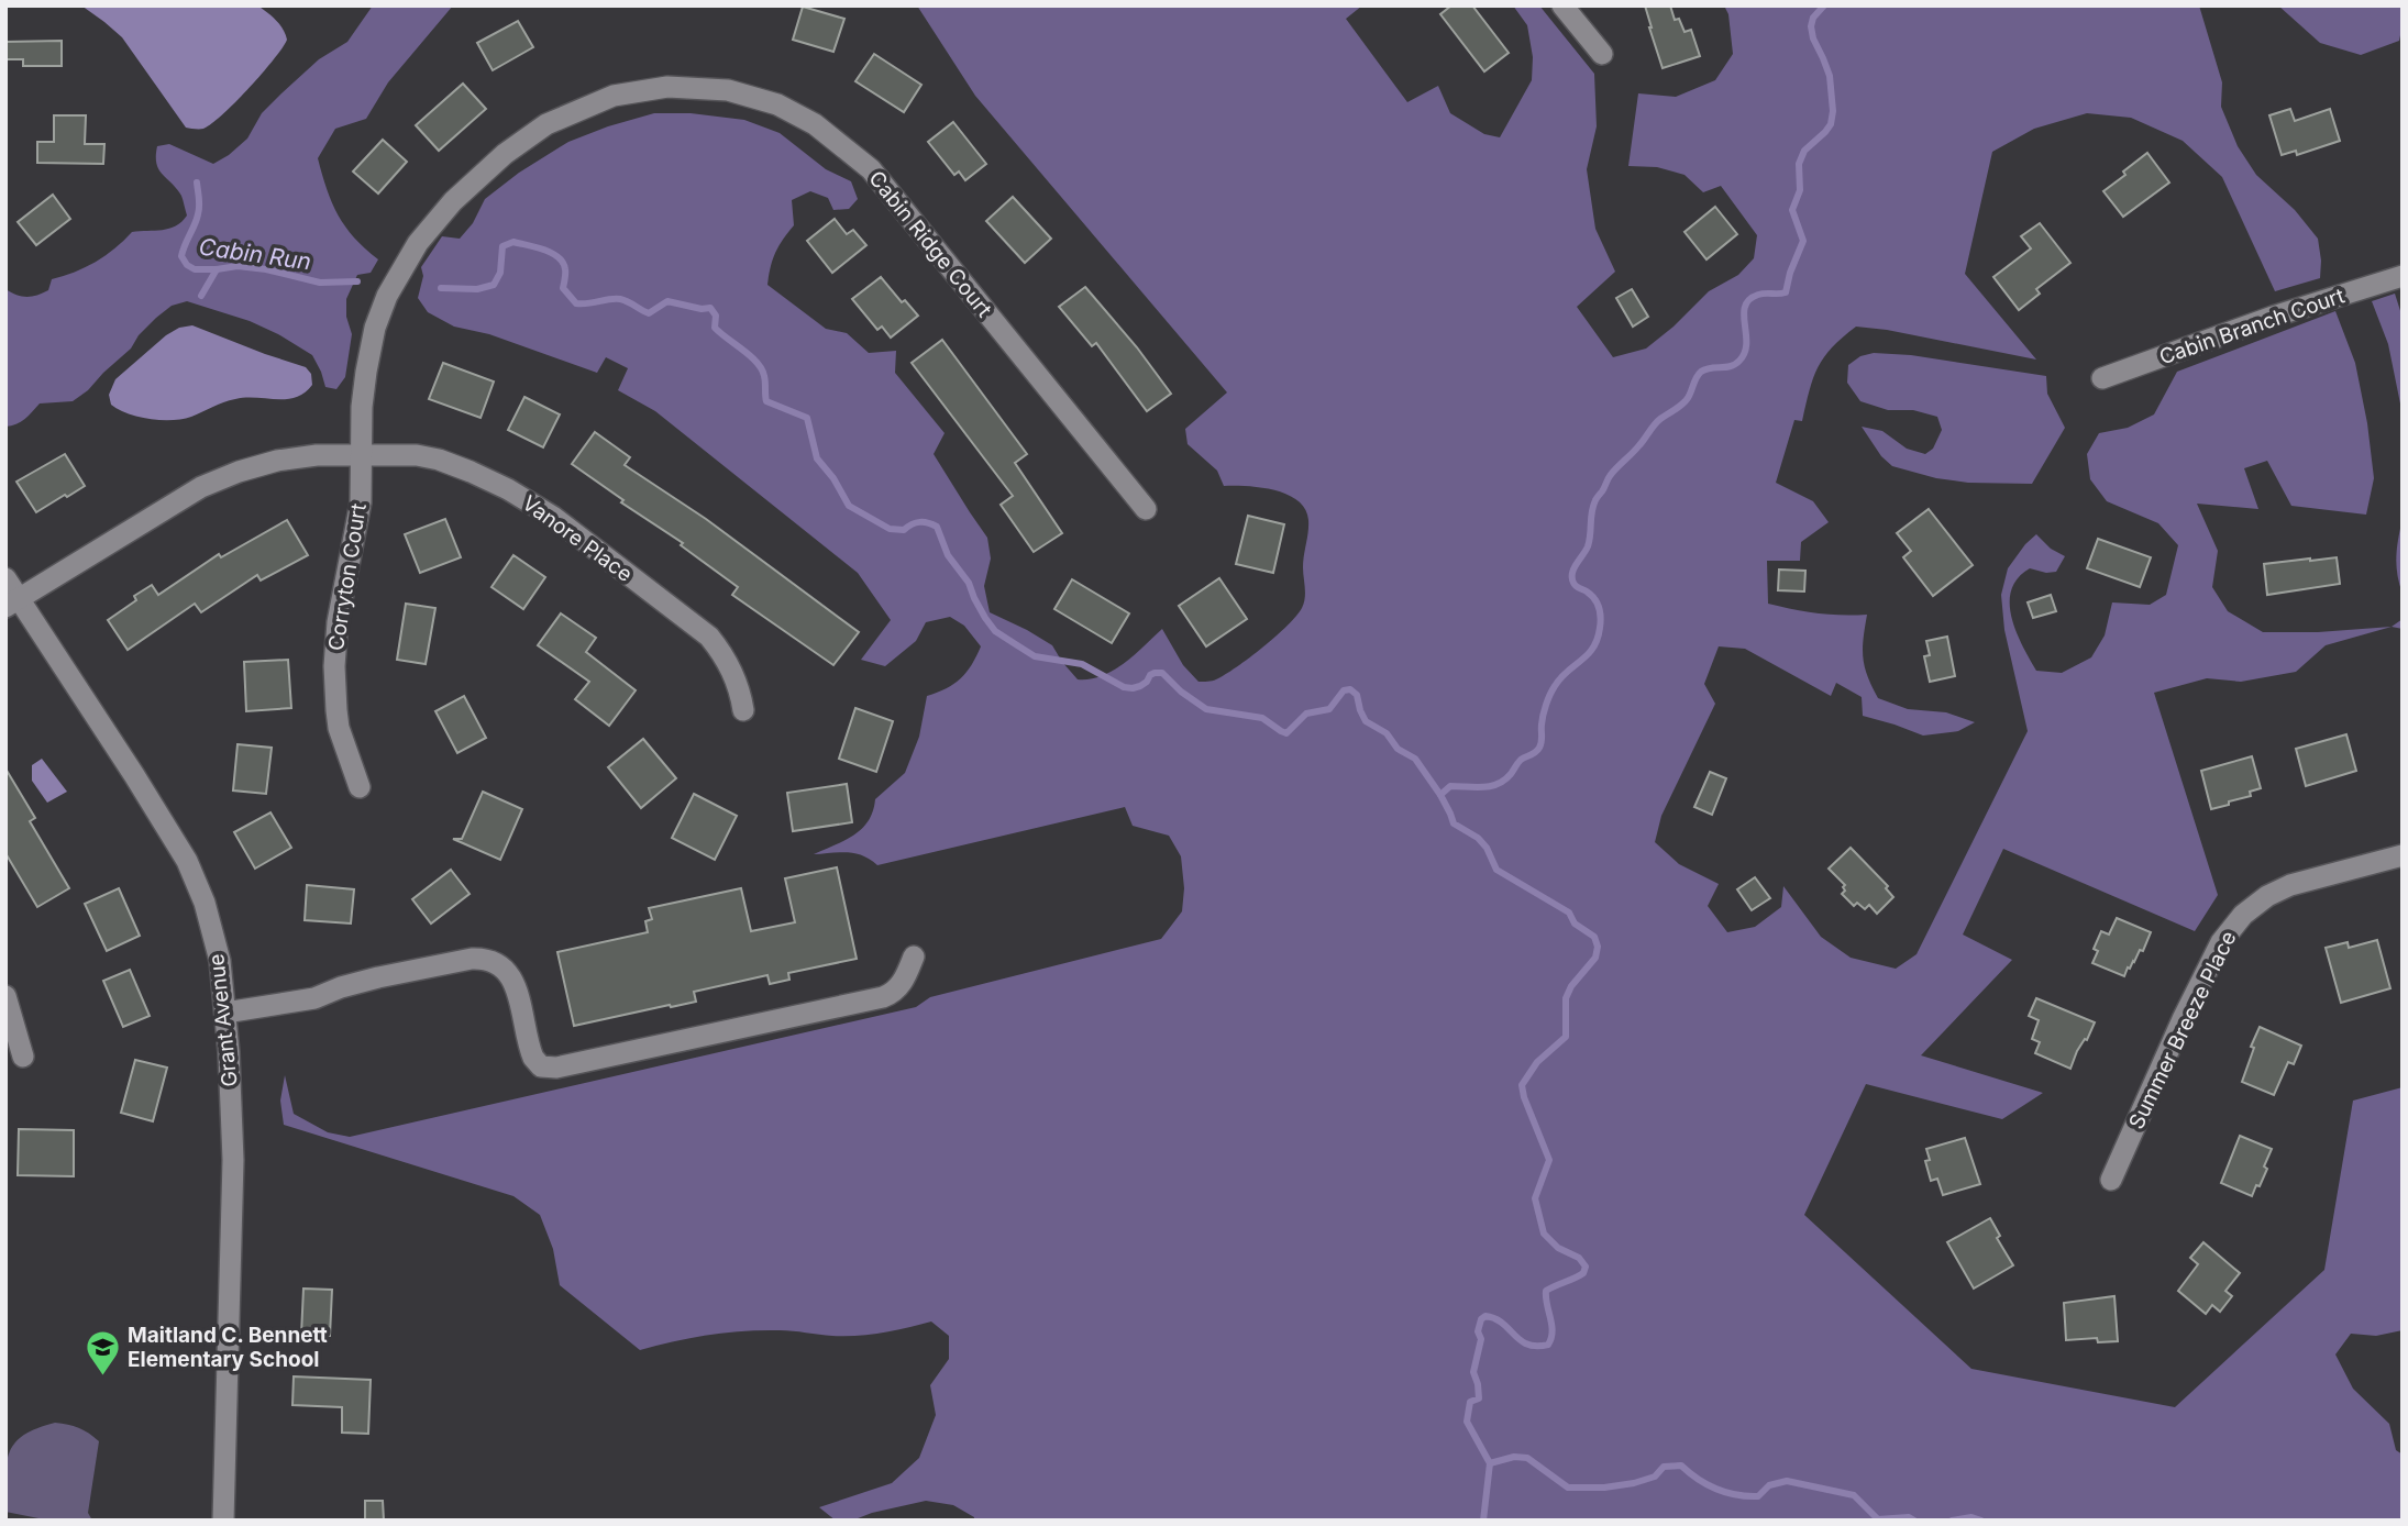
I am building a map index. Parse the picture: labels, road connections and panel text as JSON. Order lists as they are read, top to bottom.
{
  "streets": {
    "street": [
      "Cabin Ridge Court",
      "Cabin Branch Court",
      "Vanore Place",
      "Corryton Court",
      "Grant Avenue",
      "Summer Breeze Place"
    ]
  },
  "crossings": [
    ["Cabin Ridge Court", "Vanore Place"],
    ["Cabin Ridge Court", "Corryton Court"],
    ["Vanore Place", "Corryton Court"],
    ["Vanore Place", "Grant Avenue"]
  ],
  "water": ["Cabin Run"],
  "places": {
    "school or university": ["Maitland C. Bennett Elementary School"]
  }
}
